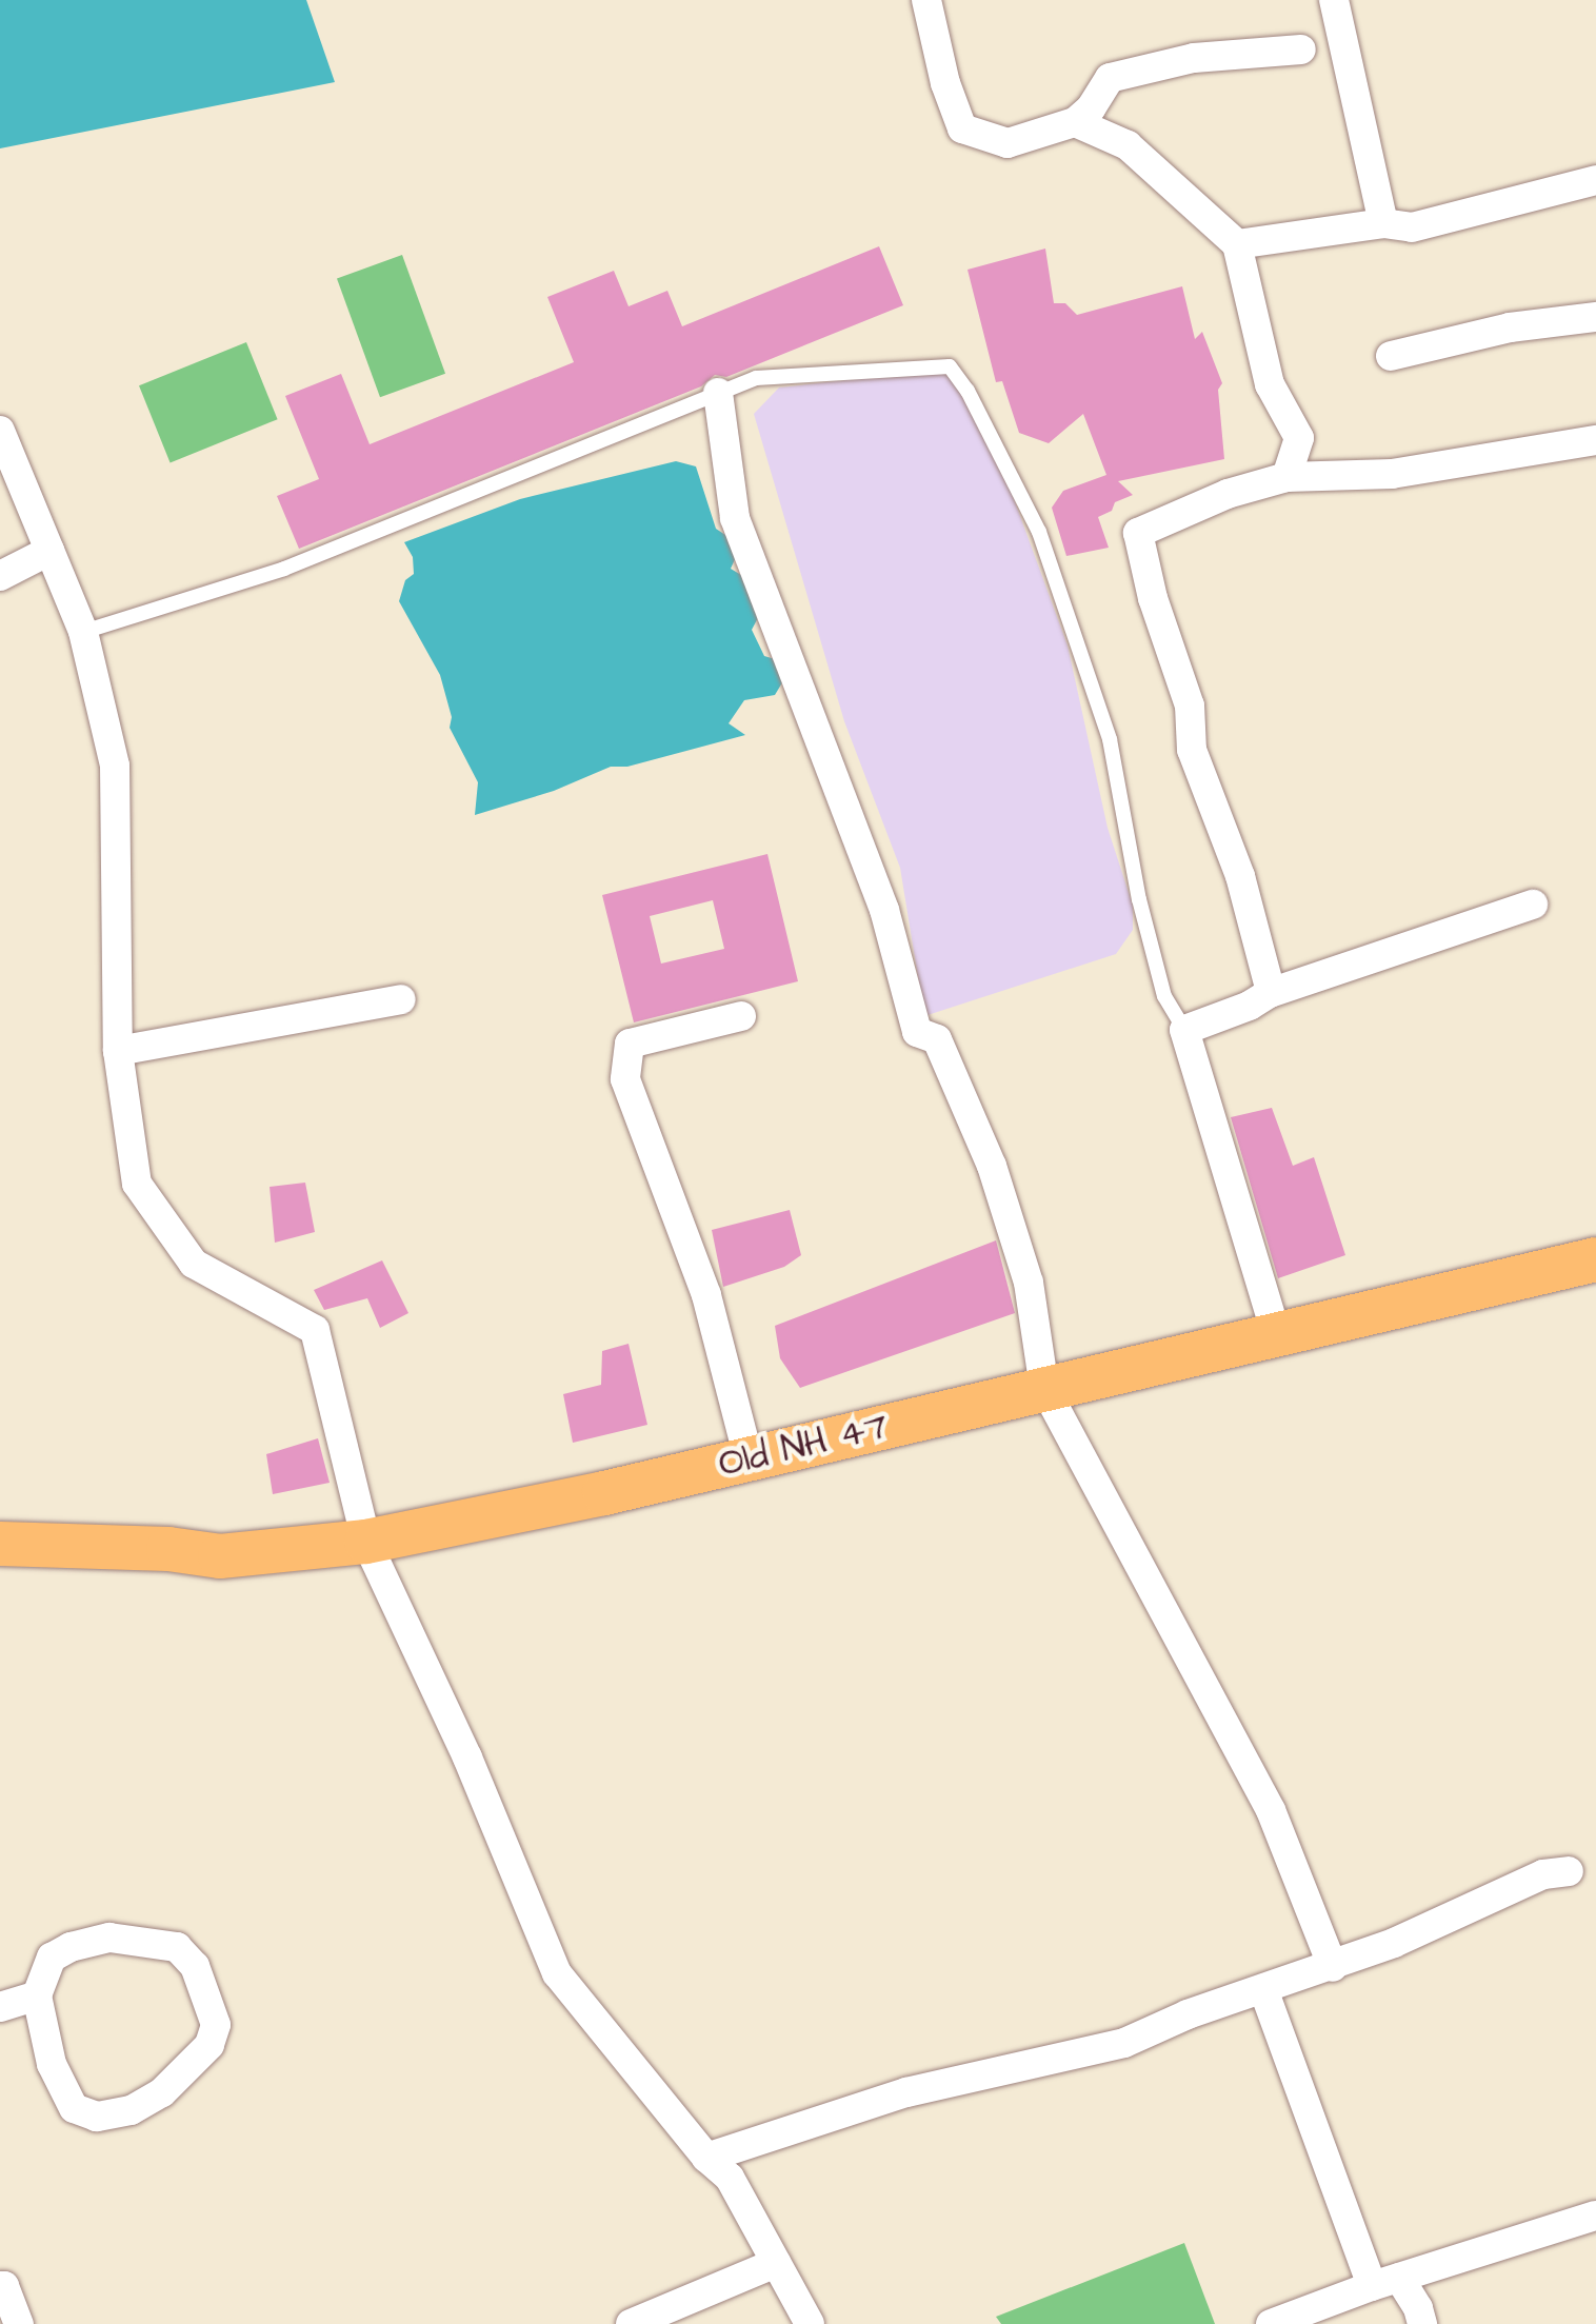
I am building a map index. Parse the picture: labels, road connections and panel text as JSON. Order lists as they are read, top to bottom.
{
  "streets": {
    "main road": ["Old NH 47"]
  }
}
